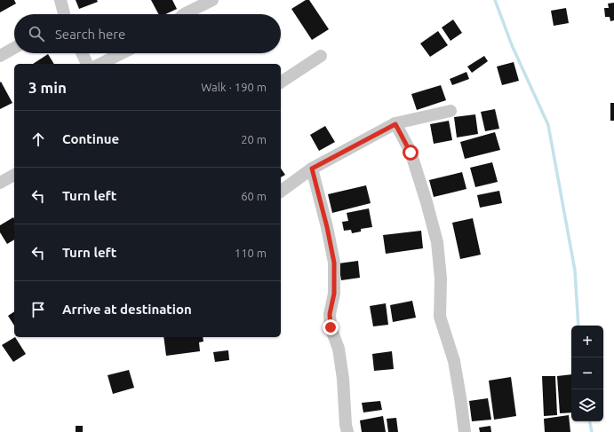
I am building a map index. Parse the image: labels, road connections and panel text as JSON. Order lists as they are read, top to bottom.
{
  "page": {
    "search": "Search here",
    "heading": ["3 min", "Walk · 190 m"],
    "list": [
      ["Continue", "20 m"],
      ["Turn left", "60 m"],
      ["Turn left", "110 m"],
      "Arrive at destination"
    ],
    "map_buttons": ["+", "−"]
  }
}
